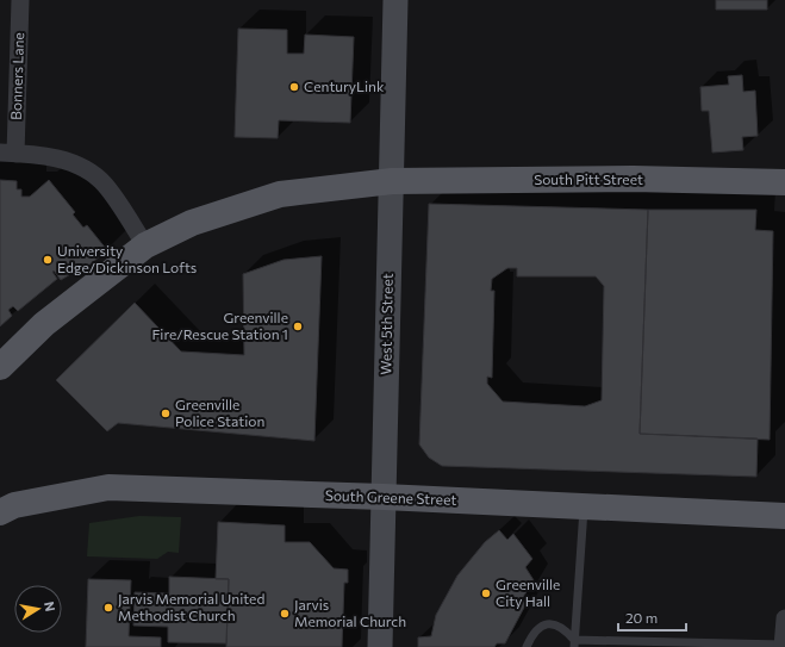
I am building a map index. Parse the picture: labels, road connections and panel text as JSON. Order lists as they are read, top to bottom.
{
  "streets": {
    "main road": ["South Pitt Street", "West 5th Street", "South Greene Street"],
    "street": ["Bonners Lane"]
  },
  "crossings": [
    ["South Pitt Street", "West 5th Street"],
    ["West 5th Street", "South Greene Street"]
  ],
  "places": [
    "CenturyLink",
    "University Edge/Dickinson Lofts",
    "Greenville Fire/Rescue Station 1",
    "Greenville Police Station",
    "Greenville City Hall",
    "Jarvis Memorial United Methodist Church",
    "Jarvis Memorial Church"
  ],
  "scale_bar": "20 m",
  "north": "right"
}
